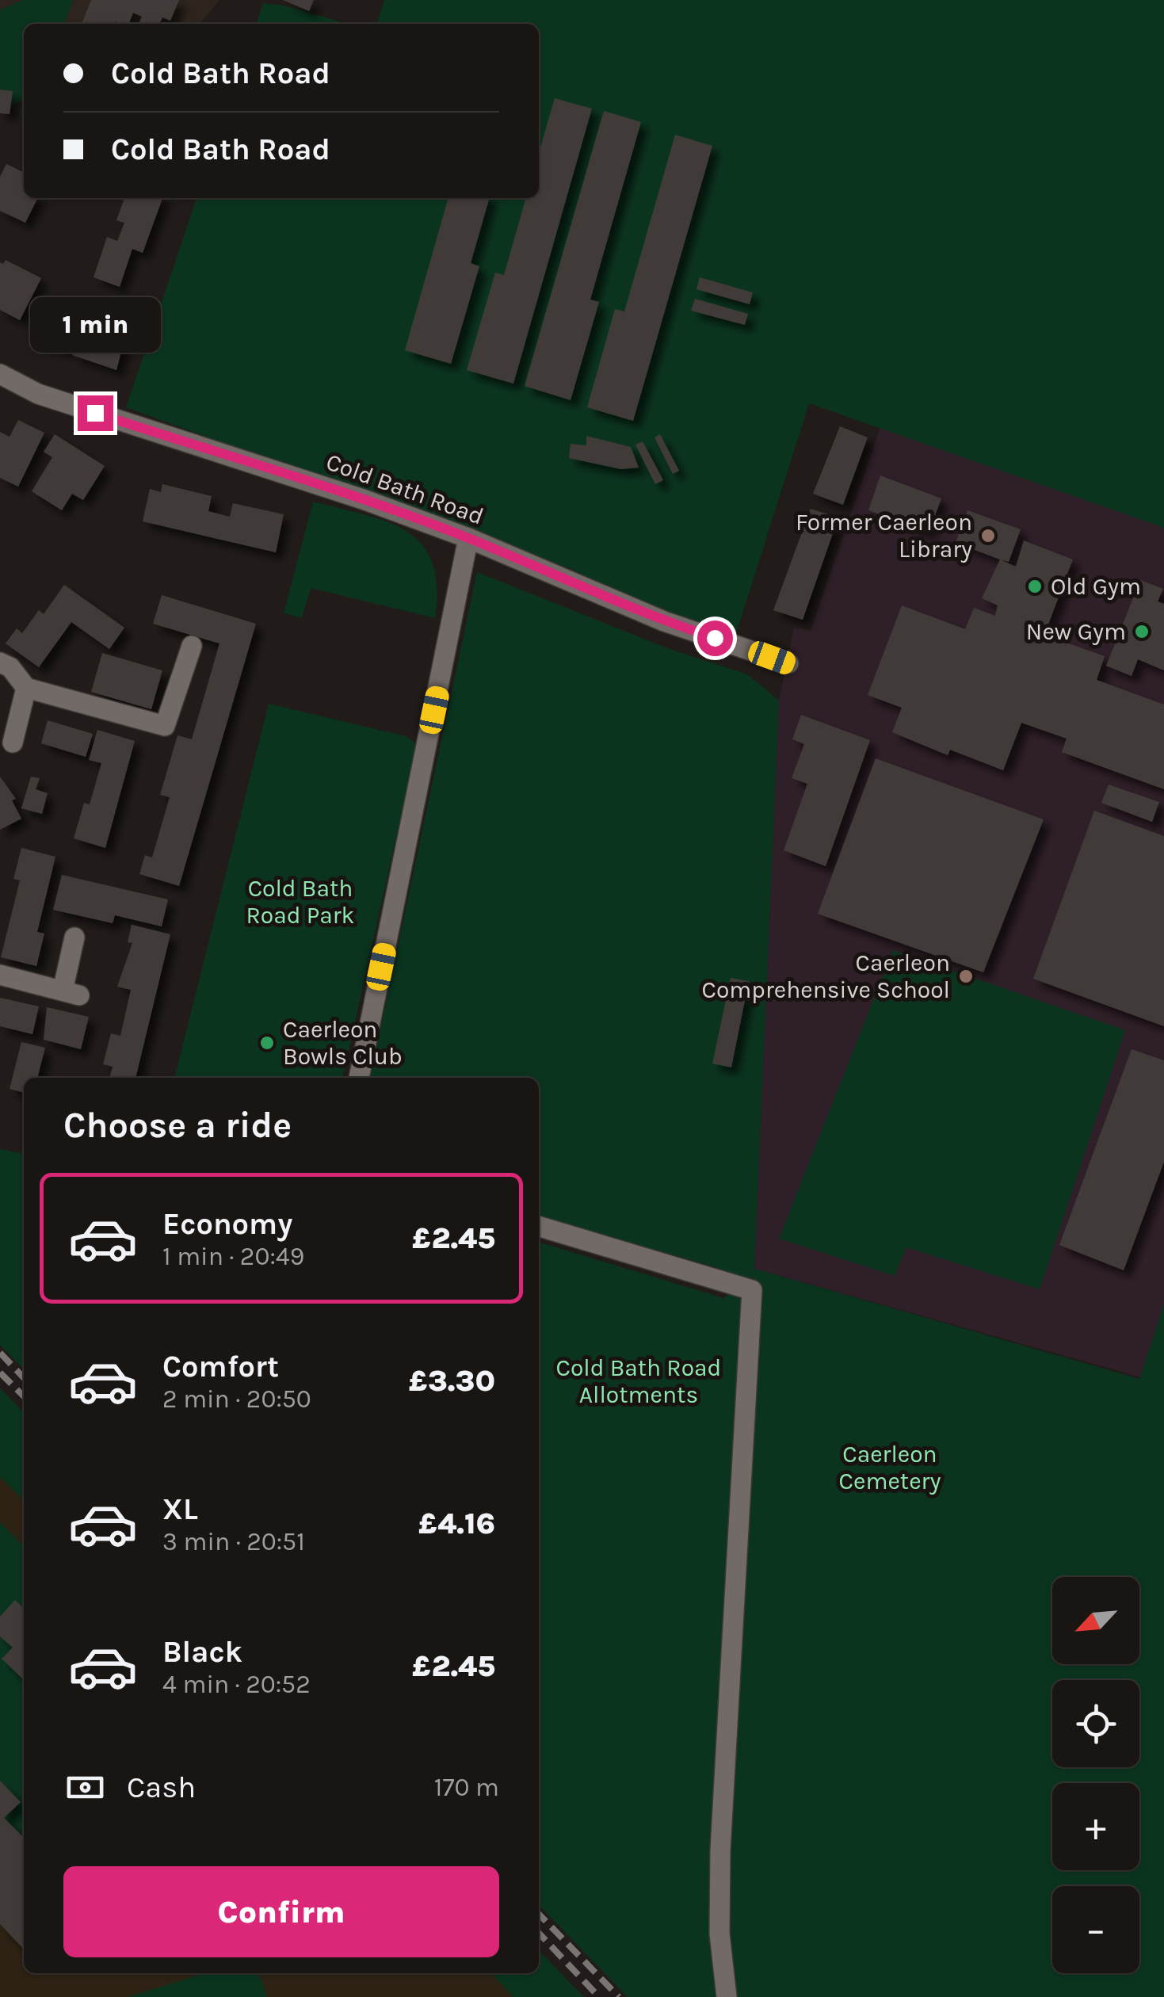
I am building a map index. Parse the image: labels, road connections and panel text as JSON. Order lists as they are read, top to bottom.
{
  "streets": {
    "street": ["Cold Bath Road"]
  },
  "parks": ["Cold Bath Road Park", "Cold Bath Road Allotments", "Caerleon Cemetery"],
  "places": [
    "Former Caerleon Library",
    "Old Gym",
    "New Gym",
    "Caerleon Comprehensive School",
    "Caerleon Bowls Club"
  ],
  "north": "bottom left",
  "page": {
    "banner": ["Cold Bath Road", "Cold Bath Road"],
    "bubble": "1 min",
    "heading": "Choose a ride",
    "list": [
      {
        "name": "Economy",
        "note": "1 min · 20:49",
        "value": "£2.45"
      },
      {
        "name": "Comfort",
        "note": "2 min · 20:50",
        "value": "£3.30"
      },
      {
        "name": "XL",
        "note": "3 min · 20:51",
        "value": "£4.16"
      },
      {
        "name": "Black",
        "note": "4 min · 20:52",
        "value": "£2.45"
      }
    ],
    "map_buttons": ["+", "−"],
    "pay": ["Cash", "170 m"],
    "buttons": "Confirm"
  }
}
